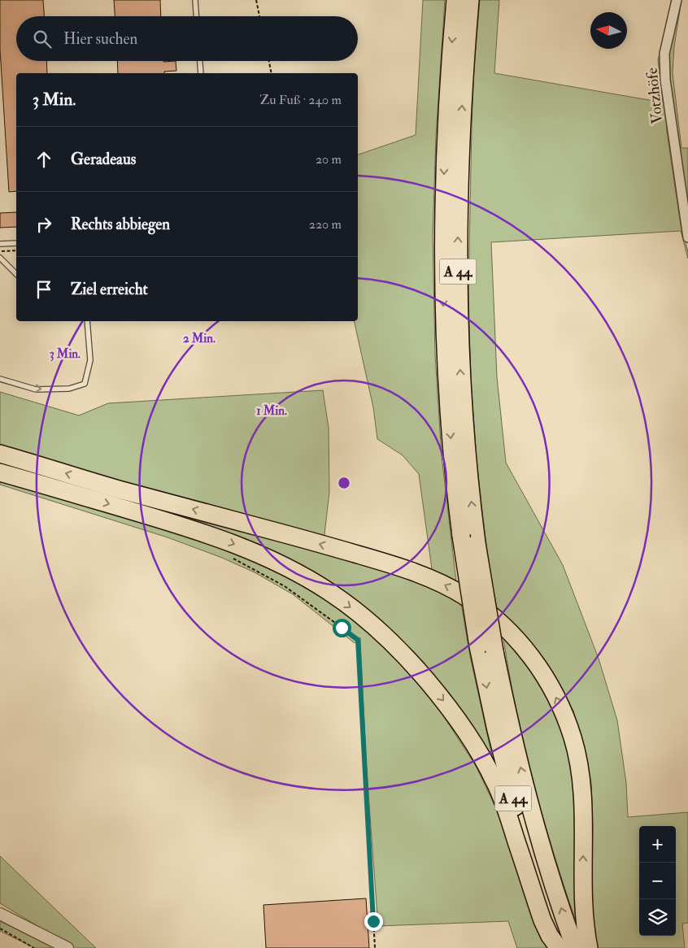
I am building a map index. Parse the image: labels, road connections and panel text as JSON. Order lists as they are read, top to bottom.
{
  "streets": {
    "highway": ["A 44"],
    "street": ["Votzhöfe"]
  },
  "north": "left",
  "page": {
    "search": "Hier suchen",
    "heading": ["3 Min.", "Zu Fuß · 240 m"],
    "list": [
      ["Geradeaus", "20 m"],
      ["Rechts abbiegen", "220 m"],
      "Ziel erreicht"
    ],
    "map_buttons": ["+", "−"]
  },
  "rings": ["2 Min.", "3 Min.", "1 Min."]
}
